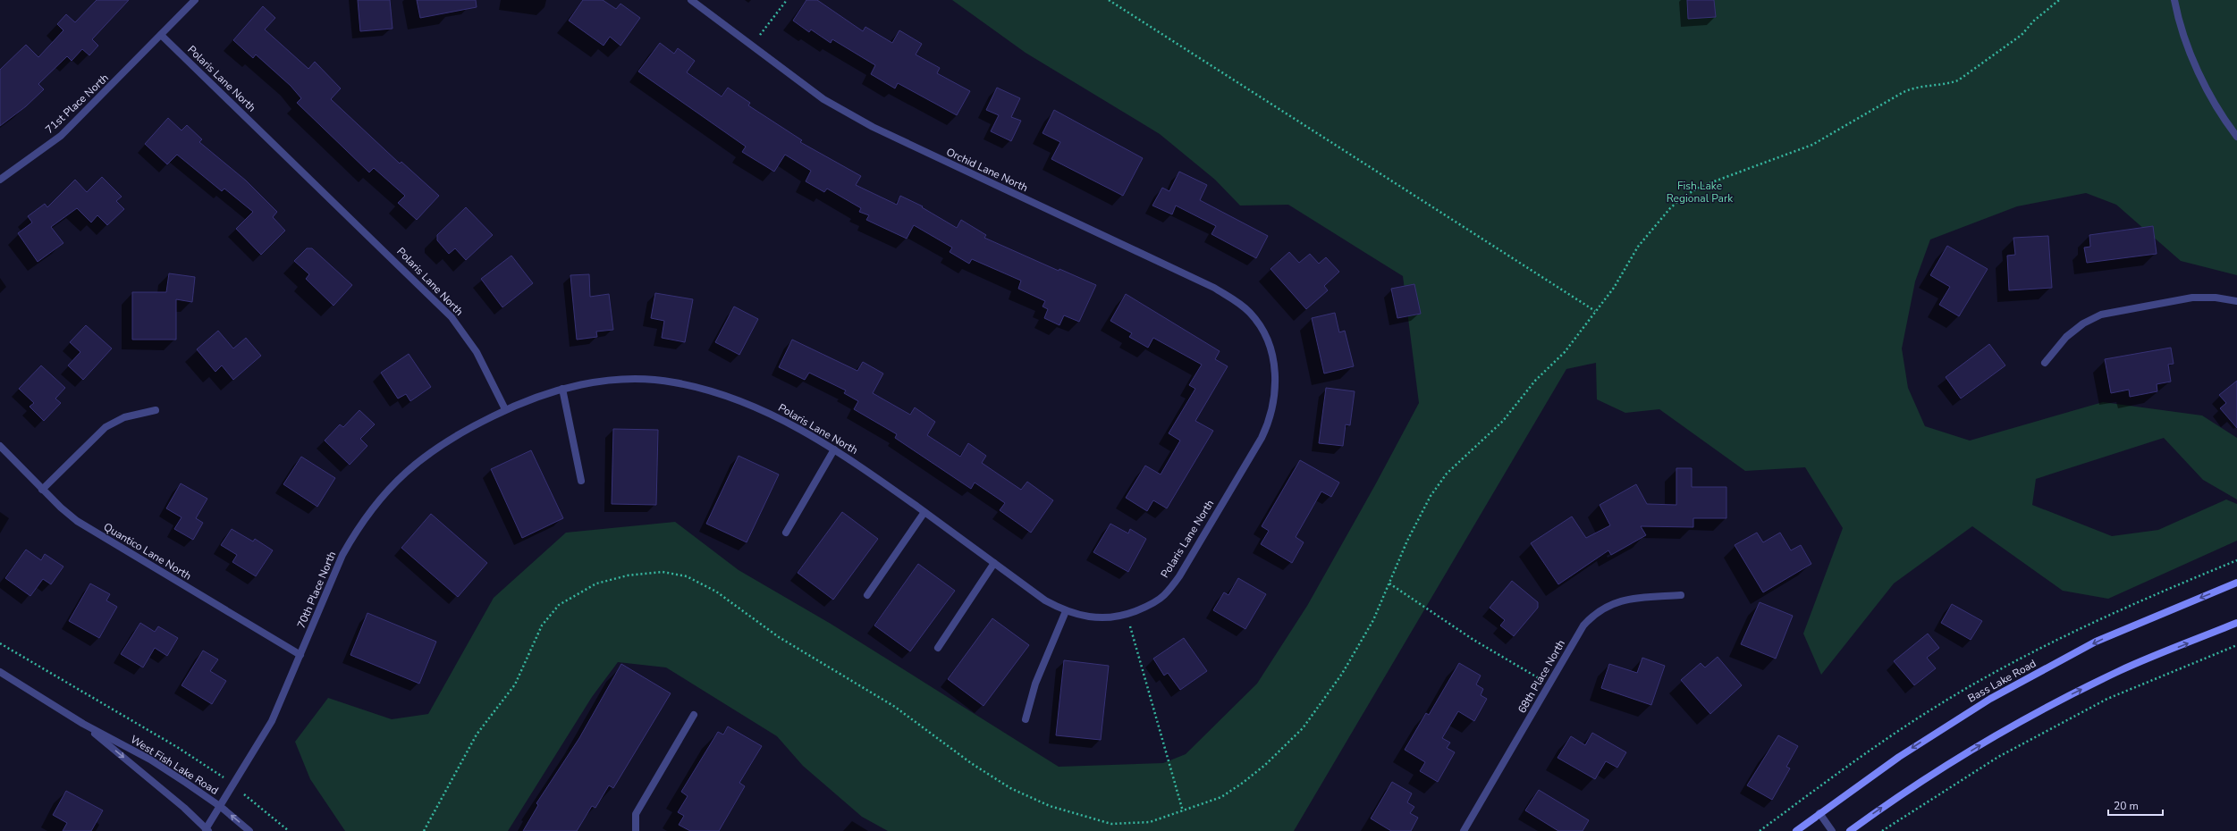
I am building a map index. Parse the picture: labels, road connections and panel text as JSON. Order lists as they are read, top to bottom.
{
  "streets": {
    "main road": ["Bass Lake Road"],
    "street": [
      "Polaris Lane North",
      "71st Place North",
      "Orchid Lane North",
      "Quantico Lane North",
      "70th Place North",
      "68th Place North",
      "West Fish Lake Road"
    ]
  },
  "crossings": [
    ["Polaris Lane North", "71st Place North"],
    ["Polaris Lane North", "Orchid Lane North"],
    ["Polaris Lane North", "70th Place North"],
    ["Quantico Lane North", "70th Place North"],
    ["70th Place North", "West Fish Lake Road"]
  ],
  "parks": ["Fish Lake Regional Park"],
  "scale_bar": "20 m"
}
